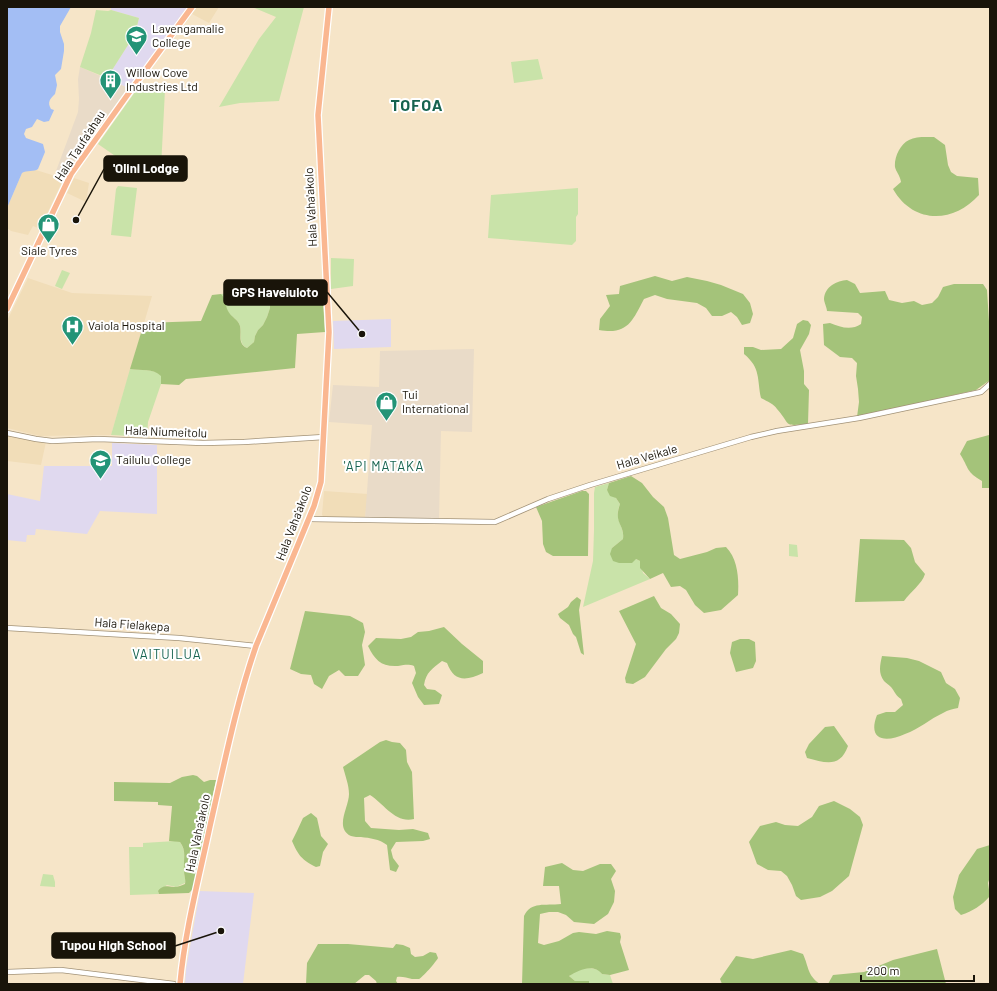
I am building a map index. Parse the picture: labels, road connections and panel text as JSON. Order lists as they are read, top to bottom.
{
  "streets": {
    "main road": ["Hala Taufa'ahau", "Hala Vaha'akolo"],
    "street": ["Hala Niumeitolu", "Hala Veikale", "Hala Fielakepa"]
  },
  "crossings": [
    ["Hala Vaha'akolo", "Hala Niumeitolu"],
    ["Hala Vaha'akolo", "Hala Veikale"],
    ["Hala Vaha'akolo", "Hala Fielakepa"]
  ],
  "districts": ["TOFOA", "'API MATAKA", "VAITUILUA"],
  "places": {
    "school or university": ["Lavengamalie College", "Tailulu College"],
    "building": ["Willow Cove Industries Ltd"],
    "other": ["'Olini Lodge", "GPS Haveluloto", "Tupou High School"],
    "shop": ["Siale Tyres", "Tui International"],
    "hospital": ["Vaiola Hospital"]
  },
  "scale_bar": "200 m"
}
